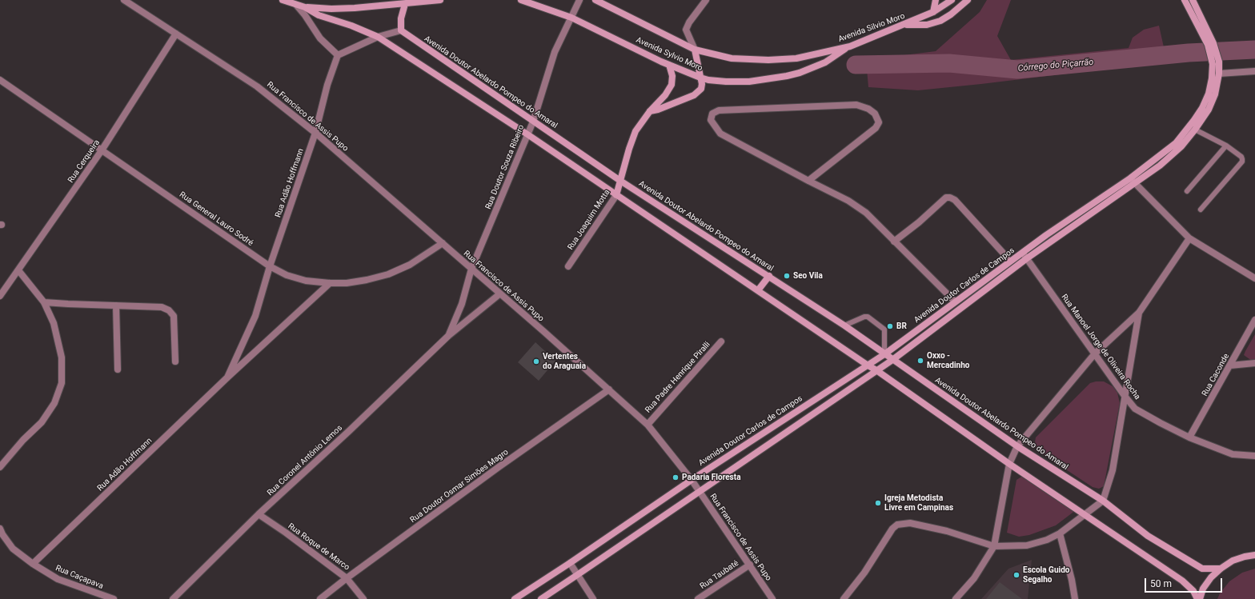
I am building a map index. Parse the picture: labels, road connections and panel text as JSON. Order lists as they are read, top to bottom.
{
  "streets": {
    "main road": [
      "Avenida Silvio Moro",
      "Avenida Sylvio Moro",
      "Avenida Doutor Abelardo Pompeo do Amaral",
      "Rua Joaquim Motta",
      "Avenida Doutor Carlos de Campos"
    ],
    "street": [
      "Rua Francisco de Assis Pupo",
      "Rua Cerqueira",
      "Rua Doutor Souza Ribeiro",
      "Rua Adão Hoffmann",
      "Rua General Lauro Sodré",
      "Rua Manoel Jorge de Oliveira Rocha",
      "Rua Caconde",
      "Rua Padre Henrique Piralli",
      "Rua Coronel Antônio Lemos",
      "Rua Doutor Osmar Simões Magro",
      "Rua Roque de Marco",
      "Rua Taubaté",
      "Rua Caçapava"
    ]
  },
  "crossings": [
    ["Avenida Silvio Moro", "Avenida Sylvio Moro"],
    ["Avenida Sylvio Moro", "Rua Doutor Souza Ribeiro"],
    ["Avenida Sylvio Moro", "Rua Joaquim Motta"],
    ["Avenida Doutor Abelardo Pompeo do Amaral", "Rua Doutor Souza Ribeiro"],
    ["Avenida Doutor Abelardo Pompeo do Amaral", "Rua Joaquim Motta"],
    ["Avenida Doutor Abelardo Pompeo do Amaral", "Avenida Doutor Carlos de Campos"],
    ["Rua Francisco de Assis Pupo", "Rua Cerqueira"],
    ["Rua Francisco de Assis Pupo", "Rua Doutor Souza Ribeiro"],
    ["Rua Francisco de Assis Pupo", "Rua Adão Hoffmann"],
    ["Rua Francisco de Assis Pupo", "Rua General Lauro Sodré"],
    ["Rua Francisco de Assis Pupo", "Avenida Doutor Carlos de Campos"],
    ["Rua Francisco de Assis Pupo", "Rua Padre Henrique Piralli"],
    ["Rua Francisco de Assis Pupo", "Rua Coronel Antônio Lemos"],
    ["Rua Francisco de Assis Pupo", "Rua Doutor Osmar Simões Magro"],
    ["Rua Francisco de Assis Pupo", "Rua Taubaté"],
    ["Rua Cerqueira", "Rua General Lauro Sodré"],
    ["Rua Doutor Souza Ribeiro", "Rua Coronel Antônio Lemos"],
    ["Rua Adão Hoffmann", "Rua General Lauro Sodré"],
    ["Rua Adão Hoffmann", "Rua Caçapava"],
    ["Avenida Doutor Carlos de Campos", "Rua Manoel Jorge de Oliveira Rocha"],
    ["Rua Manoel Jorge de Oliveira Rocha", "Rua Caconde"],
    ["Rua Coronel Antônio Lemos", "Rua Roque de Marco"],
    ["Rua Doutor Osmar Simões Magro", "Rua Roque de Marco"]
  ],
  "water": ["Córrego do Piçarrão"],
  "places": [
    "Seo Vila",
    "BR",
    "Oxxo - Mercadinho",
    "Vertentes do Araguaia",
    "Padaria Floresta",
    "Igreja Metodista Livre em Campinas",
    "Escola Guido Segalho"
  ],
  "scale_bar": "50 m"
}
